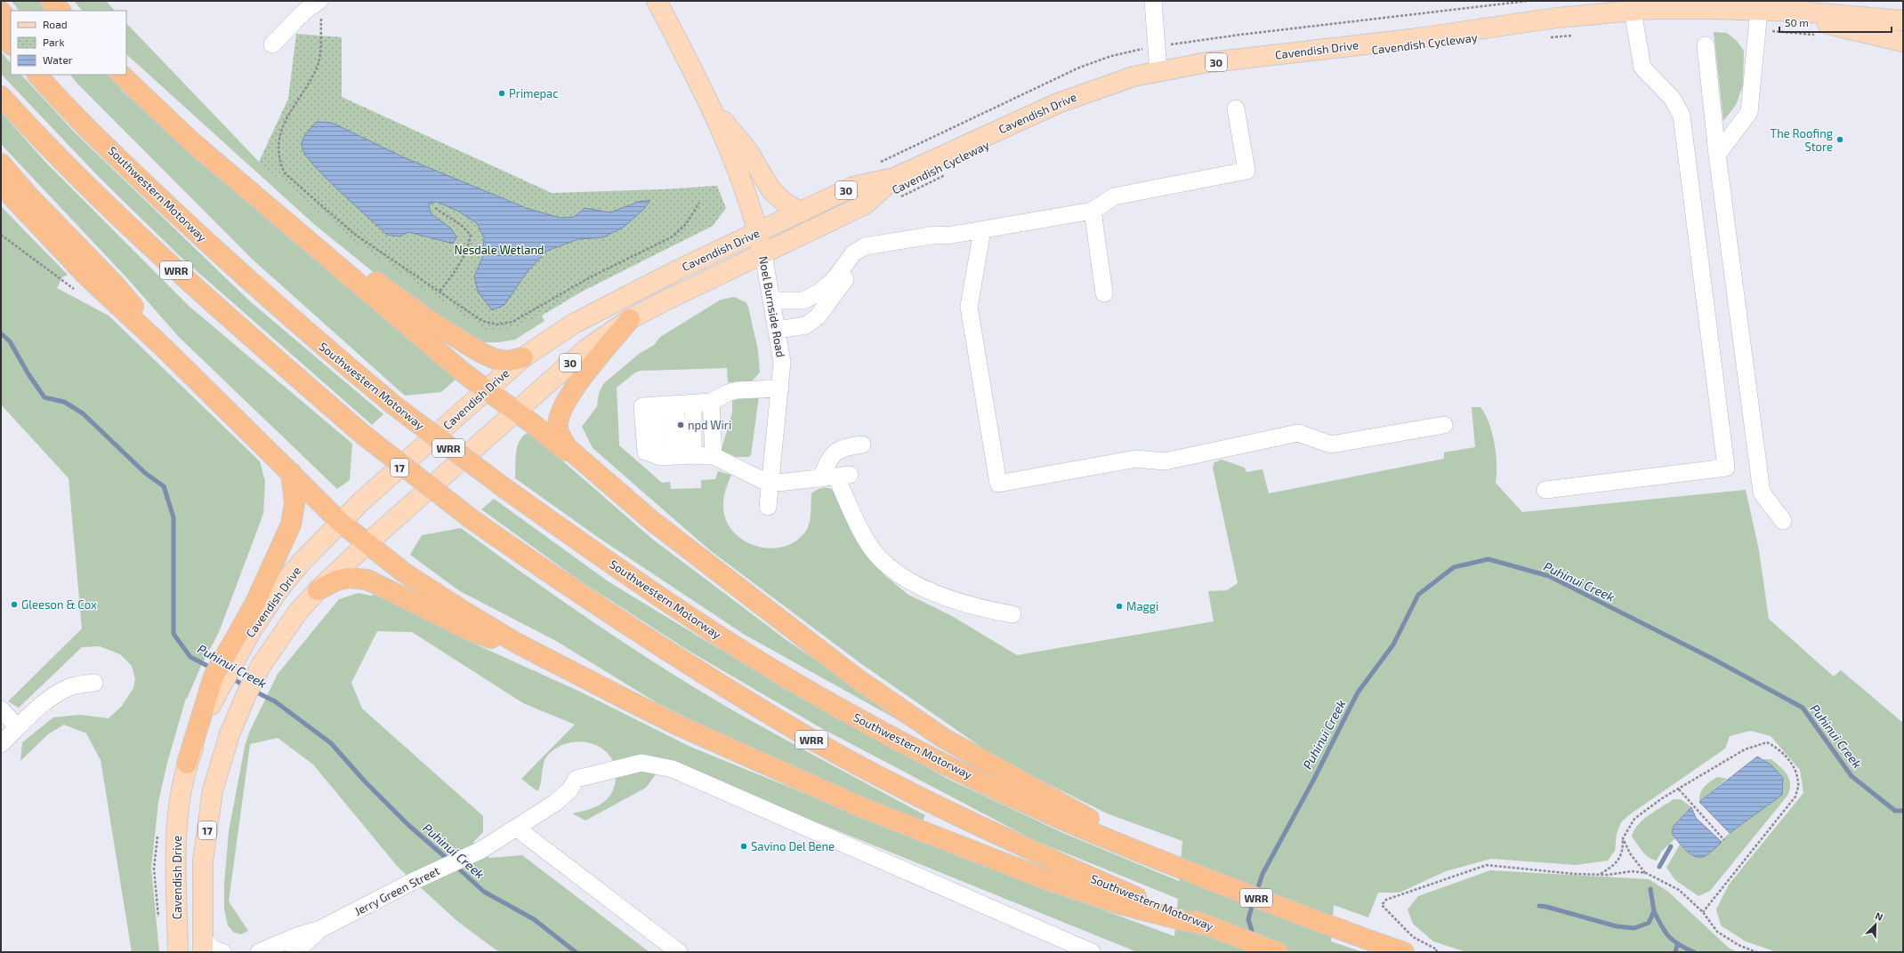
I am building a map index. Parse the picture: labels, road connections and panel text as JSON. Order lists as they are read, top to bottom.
{
  "streets": {
    "highway": ["Southwestern Motorway", "WRR"],
    "main road": [
      "Cavendish Drive",
      "30",
      "Noel Burnside Road",
      "17"
    ],
    "street": ["Jerry Green Street"],
    "path": ["Cavendish Cycleway"]
  },
  "crossings": [
    ["Cavendish Drive", "Noel Burnside Road"]
  ],
  "water": ["Puhinui Creek"],
  "parks": ["Nesdale Wetland"],
  "places": [
    "Primepac",
    "The Roofing Store",
    "npd Wiri",
    "Gleeson & Cox",
    "Maggi",
    "Savino Del Bene"
  ],
  "legend": ["Road", "Park", "Water"],
  "scale_bar": "50 m",
  "north": "top right"
}
